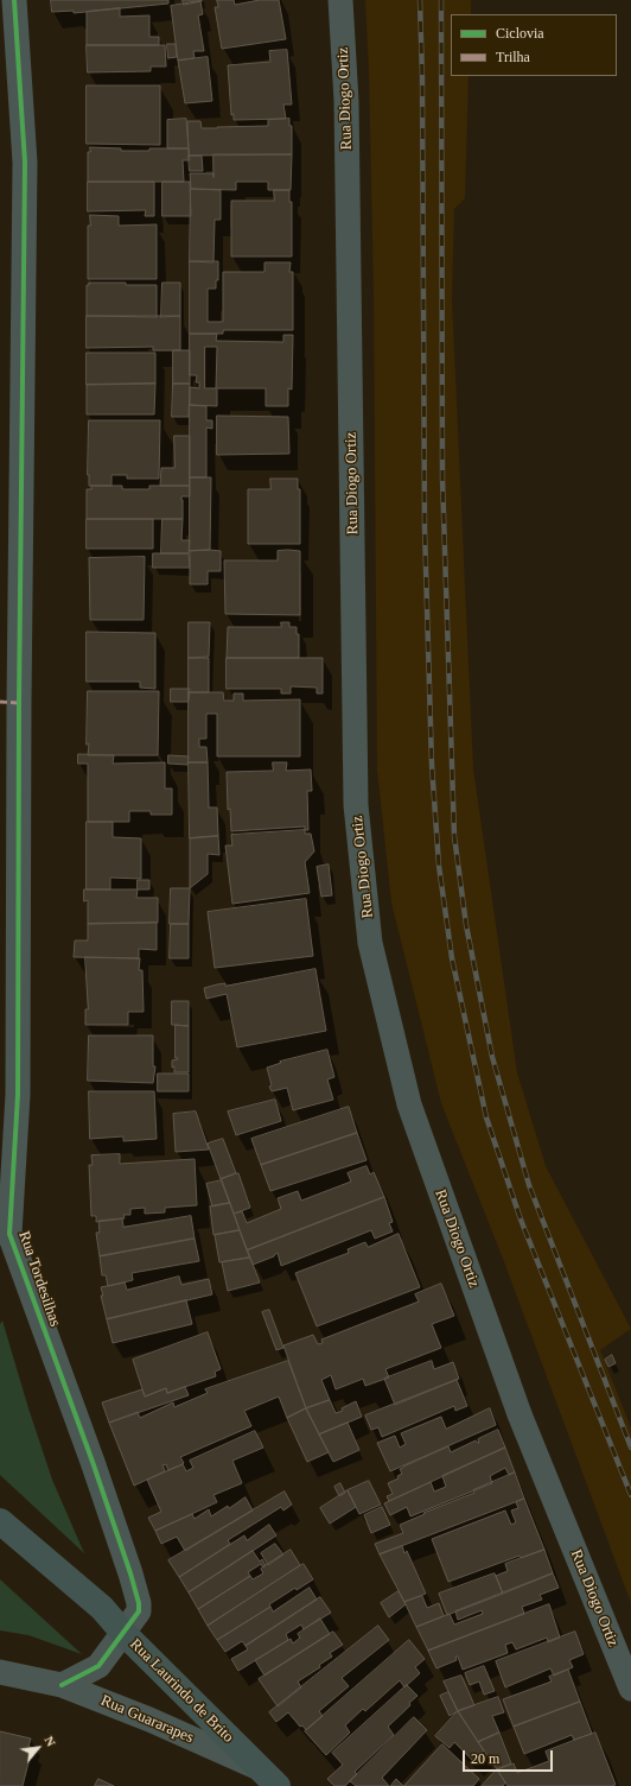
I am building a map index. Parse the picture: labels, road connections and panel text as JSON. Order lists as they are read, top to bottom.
{
  "streets": {
    "street": [
      "Rua Diogo Ortiz",
      "Rua Tordesilhas",
      "Rua Laurindo de Brito",
      "Rua Guararapes"
    ]
  },
  "crossings": [
    ["Rua Tordesilhas", "Rua Laurindo de Brito"],
    ["Rua Laurindo de Brito", "Rua Guararapes"]
  ],
  "legend": ["Ciclovia", "Trilha"],
  "scale_bar": "20 m",
  "north": "top right"
}
